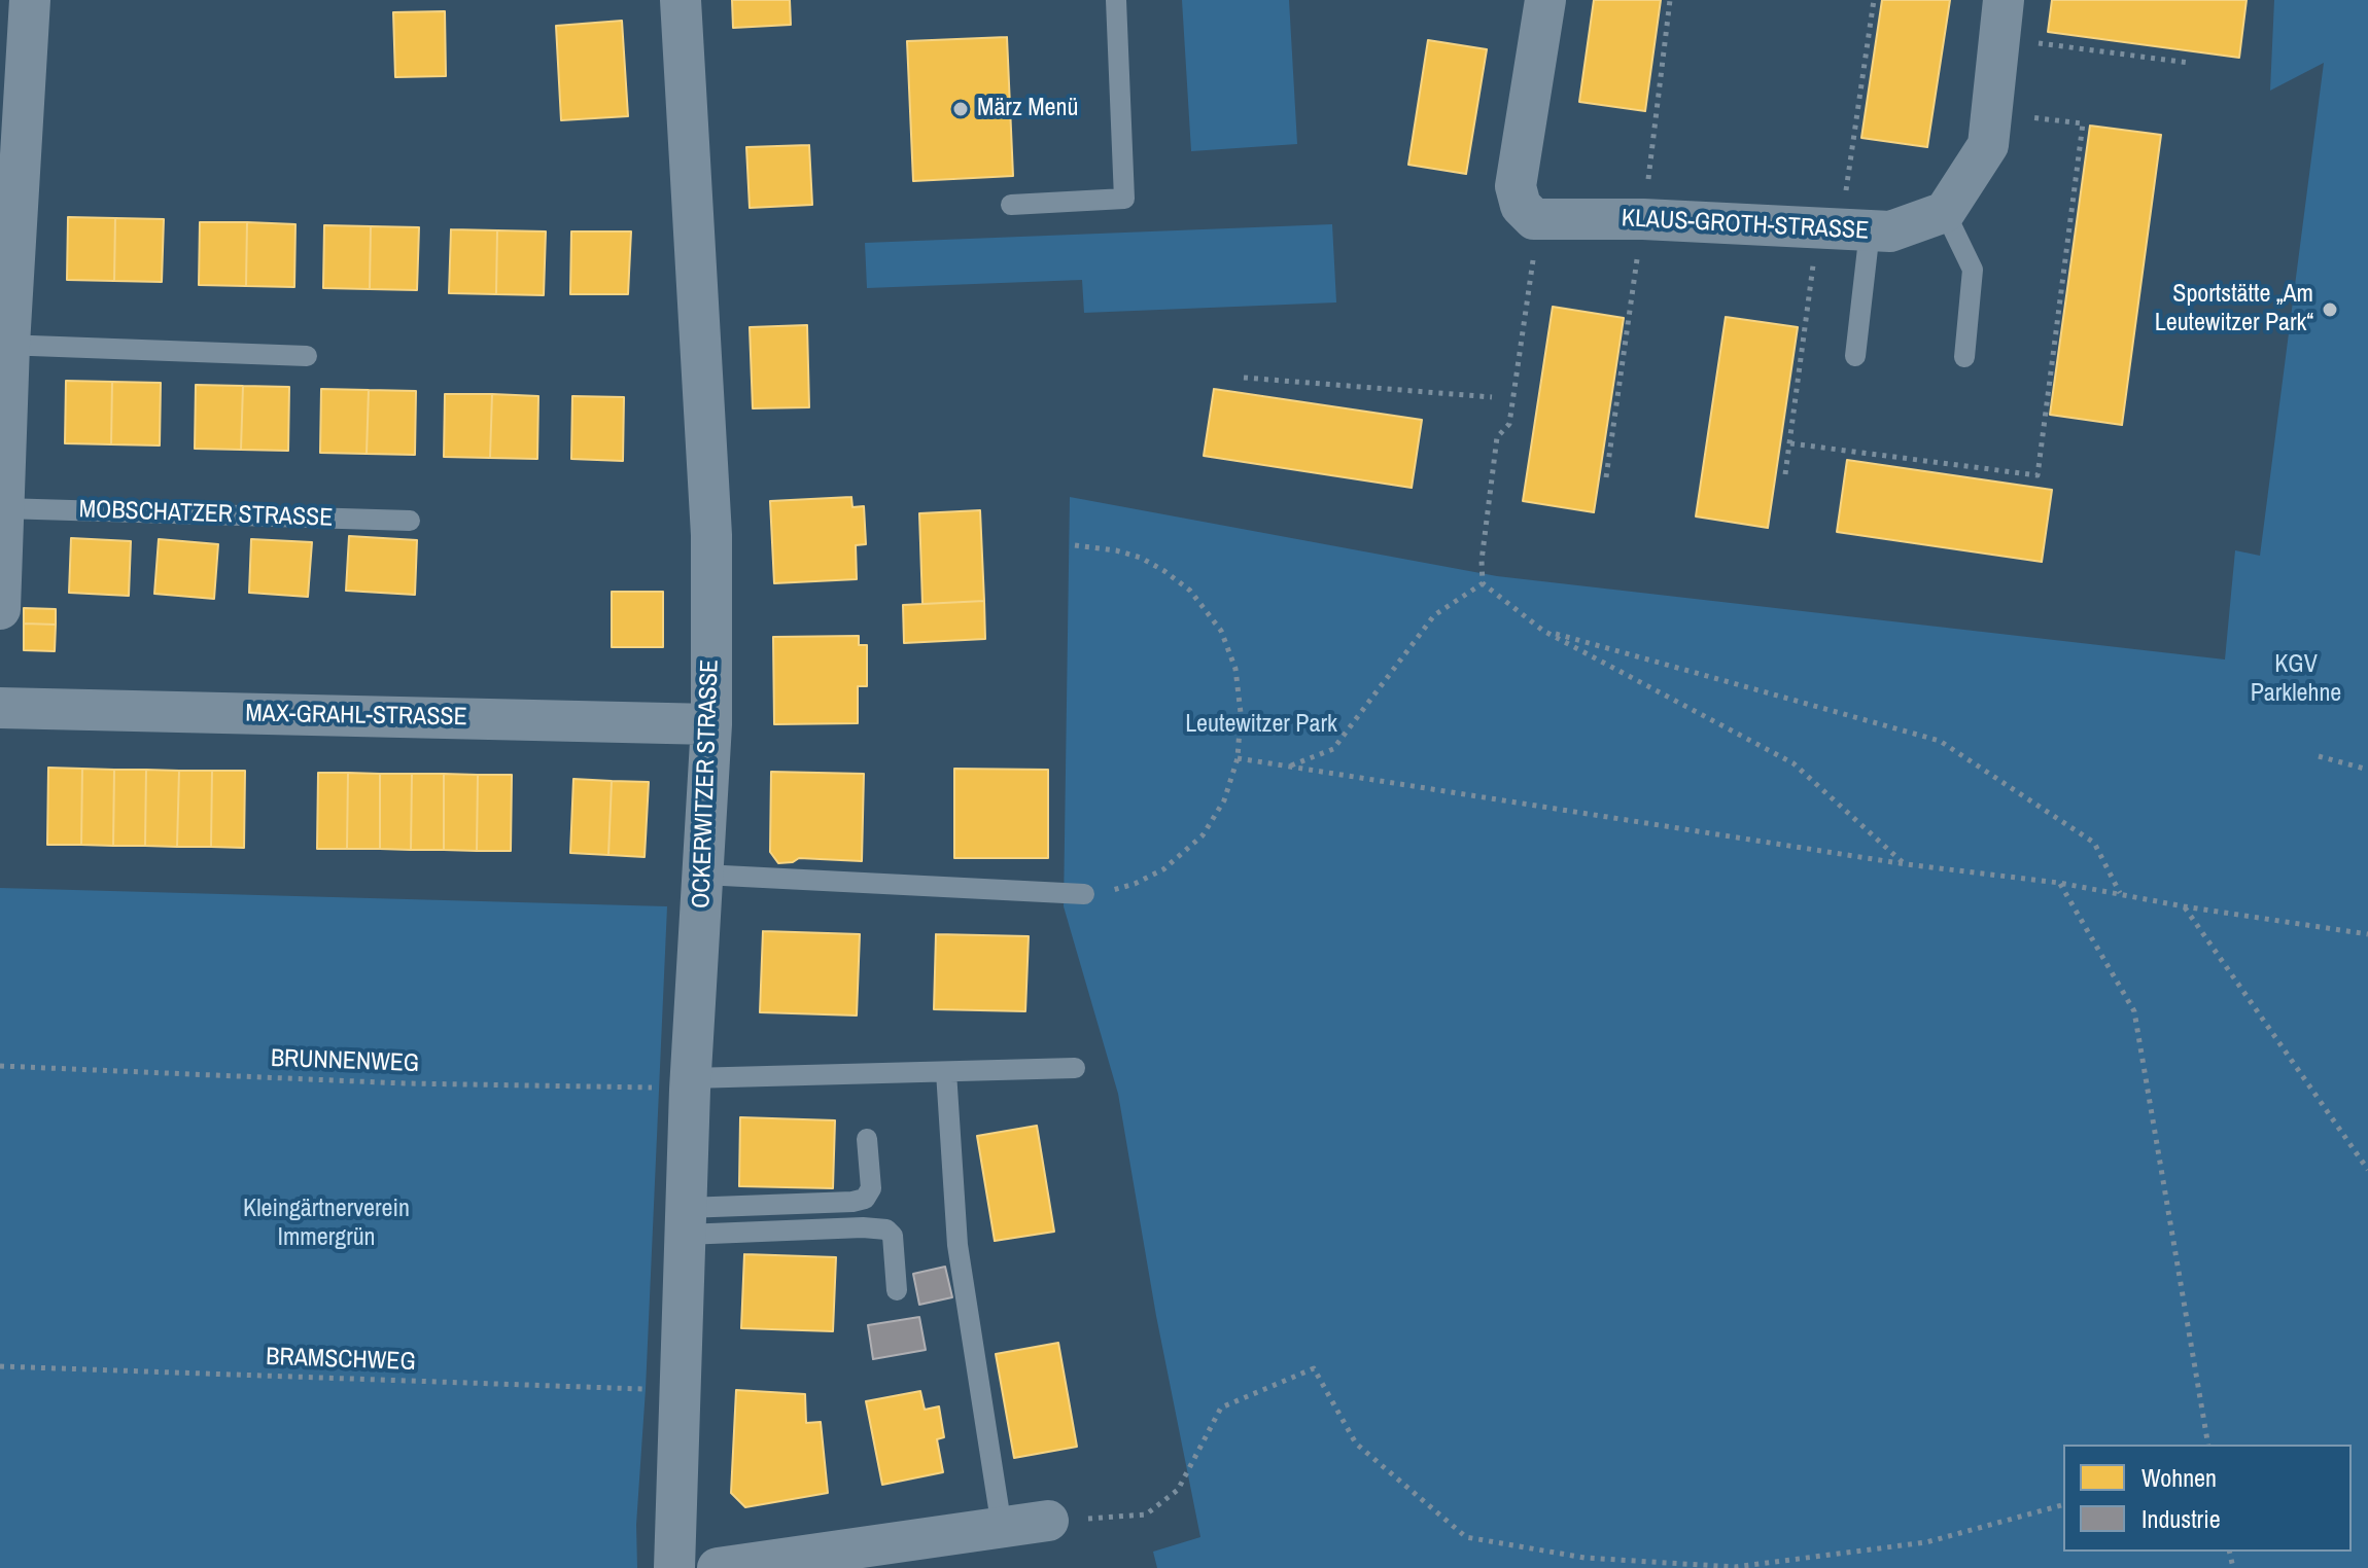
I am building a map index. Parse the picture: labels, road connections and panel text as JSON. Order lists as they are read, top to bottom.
{
  "streets": {
    "street": ["KLAUS-GROTH-STRASSE", "MAX-GRAHL-STRASSE", "OCKERWITZER STRASSE"],
    "lane": ["MOBSCHATZER STRASSE"],
    "path": ["BRUNNENWEG", "BRAMSCHWEG"]
  },
  "crossings": [
    ["MAX-GRAHL-STRASSE", "OCKERWITZER STRASSE"],
    ["OCKERWITZER STRASSE", "BRUNNENWEG"],
    ["OCKERWITZER STRASSE", "BRAMSCHWEG"]
  ],
  "parks": ["KGV Parklehne", "Leutewitzer Park", "Kleingärtnerverein Immergrün"],
  "places": ["März Menü", "Sportstätte „Am Leutewitzer Park“"],
  "legend": ["Wohnen", "Industrie"]
}
